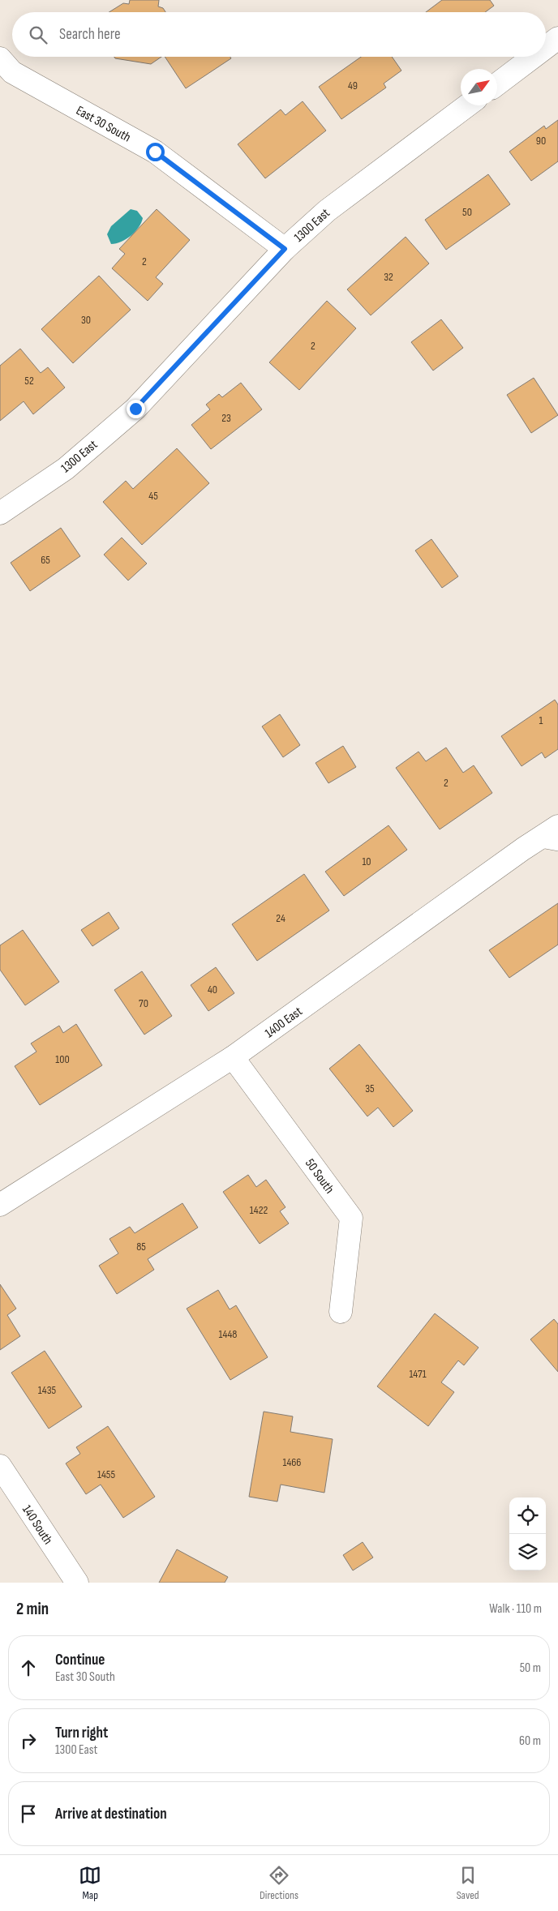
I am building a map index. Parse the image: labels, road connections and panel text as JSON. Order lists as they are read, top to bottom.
{
  "streets": {
    "street": [
      "East 30 South",
      "1300 East",
      "1400 East",
      "50 South",
      "140 South"
    ]
  },
  "crossings": [
    ["East 30 South", "1300 East"],
    ["1400 East", "50 South"]
  ],
  "house_numbers": [
    "49",
    "90",
    "50",
    "2",
    "32",
    "30",
    "2",
    "52",
    "23",
    "45",
    "65",
    "1",
    "2",
    "10",
    "24",
    "40",
    "70",
    "100",
    "35",
    "1422",
    "85",
    "1448",
    "1471",
    "1435",
    "1466",
    "1455"
  ],
  "north": "top right",
  "page": {
    "search": "Search here",
    "heading": ["2 min", "Walk · 110 m"],
    "list": [
      ["Continue", "East 30 South", "50 m"],
      ["Turn right", "1300 East", "60 m"],
      "Arrive at destination"
    ],
    "nav": ["Map", "Directions", "Saved"]
  }
}
